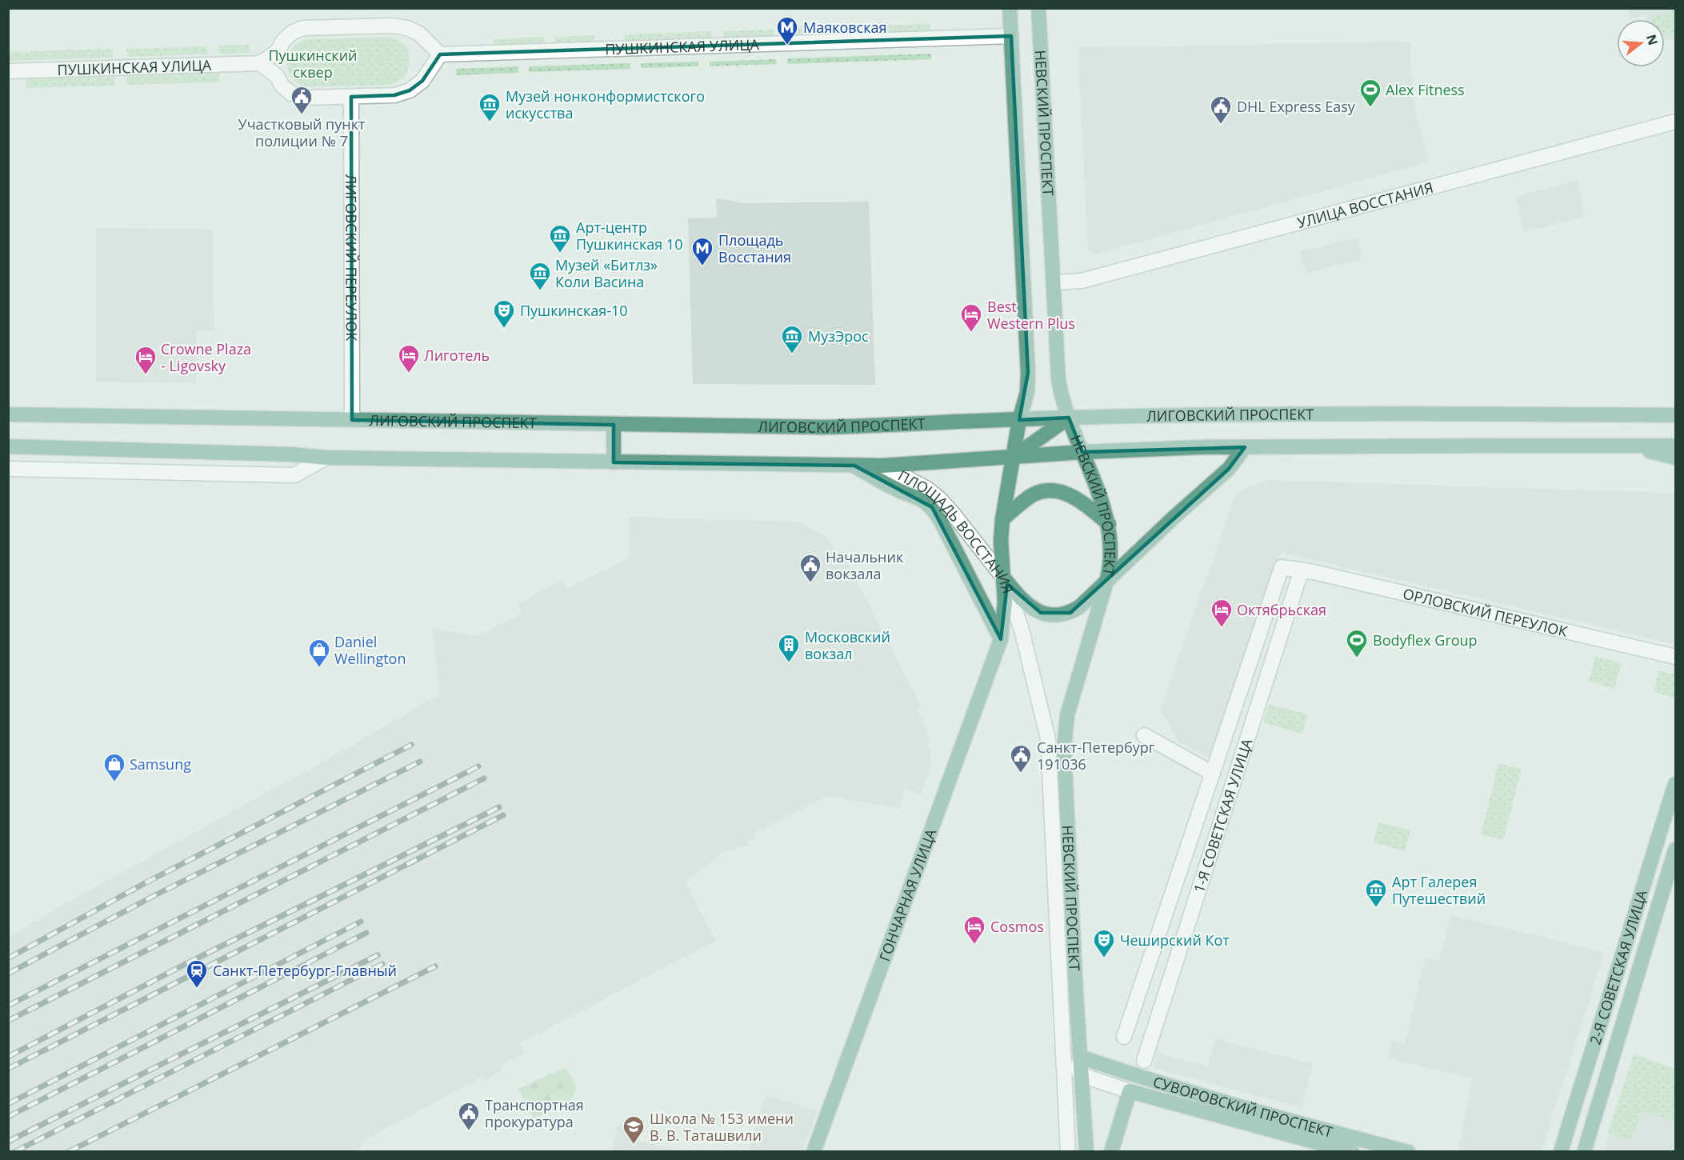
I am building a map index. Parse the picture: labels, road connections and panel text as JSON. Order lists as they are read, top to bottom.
{
  "streets": {
    "main road": [
      "НЕВСКИЙ ПРОСПЕКТ",
      "ЛИГОВСКИЙ ПРОСПЕКТ",
      "ПЛОЩАДЬ ВОССТАНИЯ",
      "ГОНЧАРНАЯ УЛИЦА",
      "2-Я СОВЕТСКАЯ УЛИЦА",
      "СУВОРОВСКИЙ ПРОСПЕКТ"
    ],
    "street": [
      "ПУШКИНСКАЯ УЛИЦА",
      "УЛИЦА ВОССТАНИЯ",
      "ЛИГОВСКИЙ ПЕРЕУЛОК",
      "ОРЛОВСКИЙ ПЕРЕУЛОК",
      "1-Я СОВЕТСКАЯ УЛИЦА"
    ]
  },
  "crossings": [
    ["ПУШКИНСКАЯ УЛИЦА", "НЕВСКИЙ ПРОСПЕКТ"],
    ["НЕВСКИЙ ПРОСПЕКТ", "УЛИЦА ВОССТАНИЯ"],
    ["НЕВСКИЙ ПРОСПЕКТ", "ЛИГОВСКИЙ ПРОСПЕКТ"],
    ["НЕВСКИЙ ПРОСПЕКТ", "ПЛОЩАДЬ ВОССТАНИЯ"],
    ["НЕВСКИЙ ПРОСПЕКТ", "СУВОРОВСКИЙ ПРОСПЕКТ"],
    ["ЛИГОВСКИЙ ПЕРЕУЛОК", "ЛИГОВСКИЙ ПРОСПЕКТ"],
    ["ПЛОЩАДЬ ВОССТАНИЯ", "ГОНЧАРНАЯ УЛИЦА"],
    ["ОРЛОВСКИЙ ПЕРЕУЛОК", "1-Я СОВЕТСКАЯ УЛИЦА"]
  ],
  "parks": ["Пушкинский сквер"],
  "places": {
    "metro station": ["Маяковская", "Площадь Восстания"],
    "sports": ["Alex Fitness", "Bodyflex Group"],
    "public building": [
      "Участковый пункт полиции № 7",
      "DHL Express Easy",
      "Начальник вокзала",
      "Санкт-Петербург 191036",
      "Транспортная прокуратура"
    ],
    "museum": [
      "Музей нонконформистского искусства",
      "Арт-центр Пушкинская 10",
      "Музей «Битлз» Коли Васина",
      "МузЭрос",
      "Арт Галерея Путешествий"
    ],
    "theatre": ["Пушкинская-10", "Чеширский Кот"],
    "hotel": [
      "Best Western Plus",
      "Лиготель",
      "Crowne Plaza - Ligovsky",
      "Октябрьская",
      "Cosmos"
    ],
    "building": ["Московский вокзал"],
    "shop": ["Daniel Wellington", "Samsung"],
    "station": ["Санкт-Петербург-Главный"],
    "school or university": ["Школа № 153 имени В. В. Таташвили"]
  },
  "north": "right"
}
